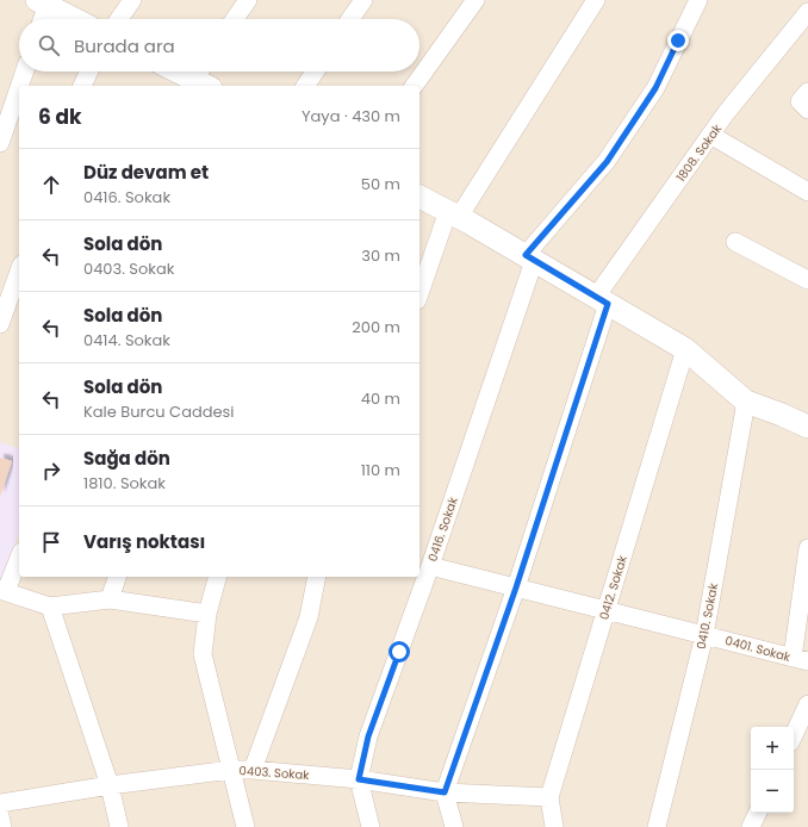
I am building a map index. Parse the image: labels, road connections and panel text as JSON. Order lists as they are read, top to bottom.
{
  "streets": {
    "street": [
      "1808. Sokak",
      "0416. Sokak",
      "0412. Sokak",
      "0410. Sokak",
      "0401. Sokak",
      "0403. Sokak"
    ]
  },
  "crossings": [
    ["1808. Sokak", "0401. Sokak"],
    ["1808. Sokak", "0403. Sokak"],
    ["0416. Sokak", "0401. Sokak"],
    ["0416. Sokak", "0403. Sokak"],
    ["0412. Sokak", "0401. Sokak"],
    ["0412. Sokak", "0403. Sokak"],
    ["0410. Sokak", "0401. Sokak"]
  ],
  "page": {
    "search": "Burada ara",
    "heading": ["6 dk", "Yaya · 430 m"],
    "list": [
      ["Düz devam et", "0416. Sokak", "50 m"],
      ["Sola dön", "0403. Sokak", "30 m"],
      ["Sola dön", "0414. Sokak", "200 m"],
      ["Sola dön", "Kale Burcu Caddesi", "40 m"],
      ["Sağa dön", "1810. Sokak", "110 m"],
      "Varış noktası"
    ],
    "map_buttons": ["+", "−"]
  }
}
